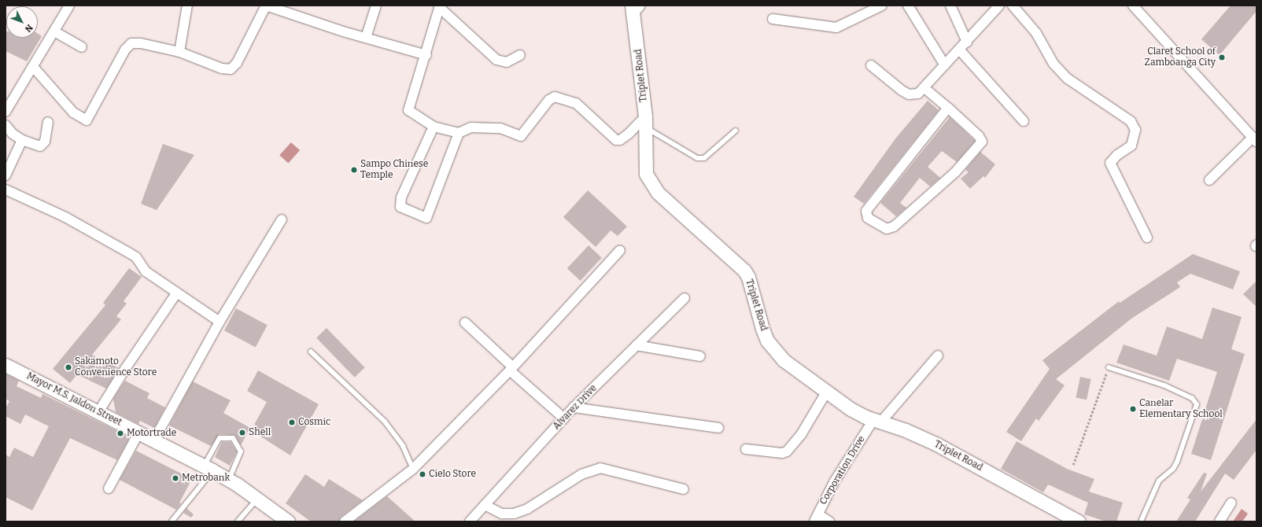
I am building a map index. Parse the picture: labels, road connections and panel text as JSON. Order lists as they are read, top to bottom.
{
  "streets": {
    "street": [
      "Triplet Road",
      "Mayor M.S. Jaldon Street",
      "Alvarez Drive",
      "Corporation Drive"
    ]
  },
  "crossings": [
    ["Triplet Road", "Corporation Drive"]
  ],
  "places": [
    "Claret School of Zamboanga City",
    "Sampo Chinese Temple",
    "Sakamoto Convenience Store",
    "Canelar Elementary School",
    "Cosmic",
    "Shell",
    "Motortrade",
    "Cielo Store",
    "Metrobank"
  ],
  "north": "bottom right"
}
